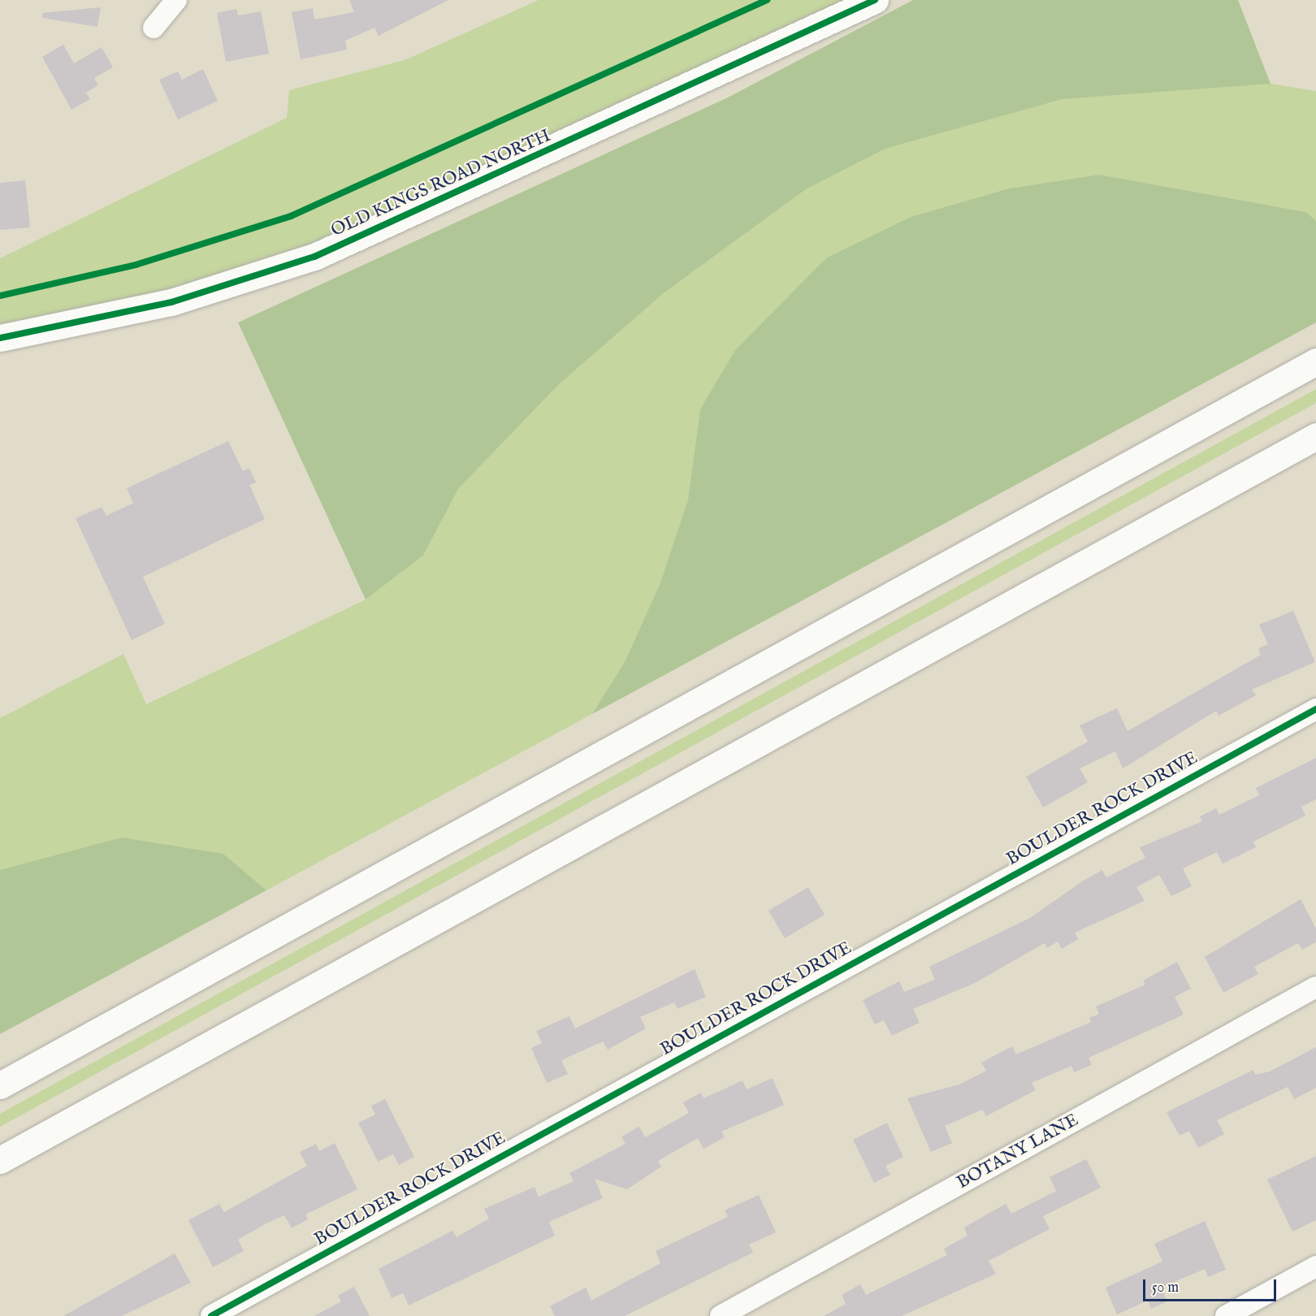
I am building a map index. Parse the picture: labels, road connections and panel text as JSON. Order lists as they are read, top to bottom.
{
  "streets": {
    "main road": ["OLD KINGS ROAD NORTH"],
    "street": ["BOULDER ROCK DRIVE", "BOTANY LANE"]
  },
  "scale_bar": "50 m"
}
